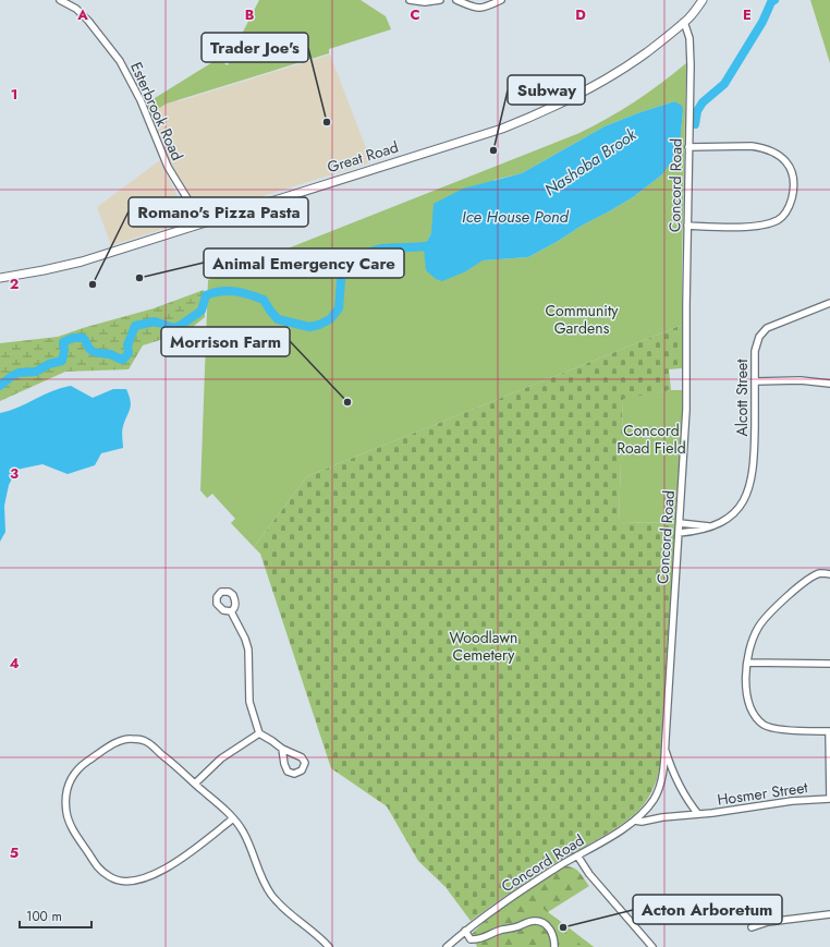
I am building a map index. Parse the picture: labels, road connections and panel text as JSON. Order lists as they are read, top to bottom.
{
  "streets": {
    "main road": ["Great Road"],
    "street": [
      "Esterbrook Road",
      "Concord Road",
      "Alcott Street",
      "Hosmer Street"
    ]
  },
  "crossings": [
    ["Esterbrook Road", "Great Road"],
    ["Great Road", "Concord Road"],
    ["Concord Road", "Alcott Street"],
    ["Concord Road", "Hosmer Street"]
  ],
  "water": ["Nashoba Brook", "Ice House Pond"],
  "parks": ["Community Gardens", "Concord Road Field", "Woodlawn Cemetery"],
  "places": [
    "Trader Joe's",
    "Subway",
    "Animal Emergency Care",
    "Romano's Pizza Pasta",
    "Morrison Farm",
    "Acton Arboretum"
  ],
  "scale_bar": "100 m",
  "grid": {
    "columns": [
      "A",
      "B",
      "C",
      "D",
      "E"
    ],
    "rows": [
      "1",
      "2",
      "3",
      "4",
      "5"
    ]
  }
}
